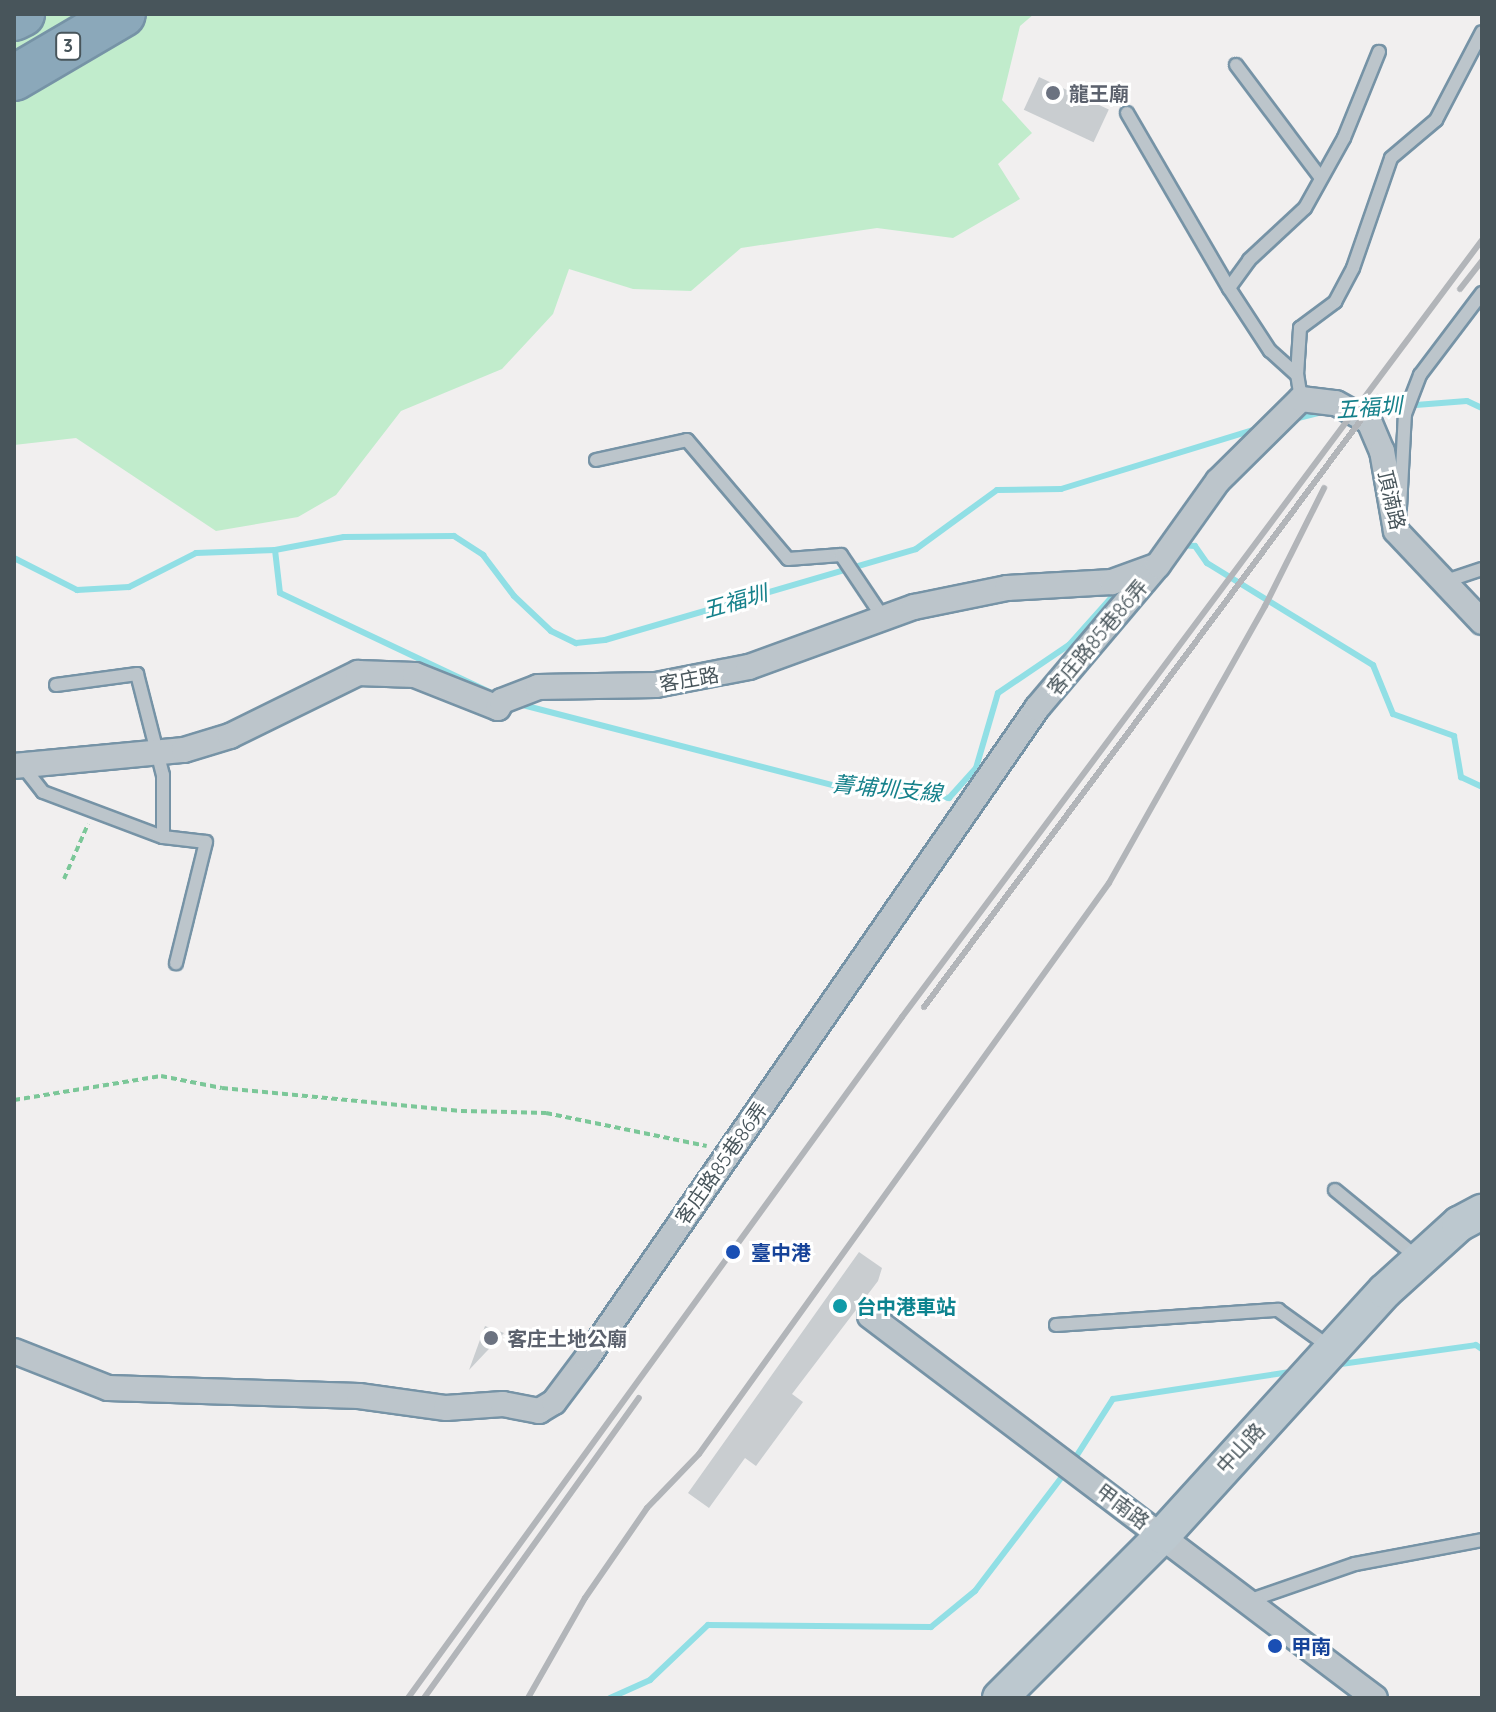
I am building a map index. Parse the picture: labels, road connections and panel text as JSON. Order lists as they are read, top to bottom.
{
  "streets": {
    "highway": ["3"],
    "street": [
      "頂湳路",
      "客庄路85巷86弄",
      "客庄路",
      "中山路",
      "甲南路"
    ]
  },
  "crossings": [
    ["客庄路85巷86弄", "客庄路"],
    ["中山路", "甲南路"]
  ],
  "water": ["五福圳", "菁埔圳支線"],
  "places": [
    "龍王廟",
    "臺中港",
    "台中港車站",
    "客庄土地公廟",
    "甲南"
  ]
}
